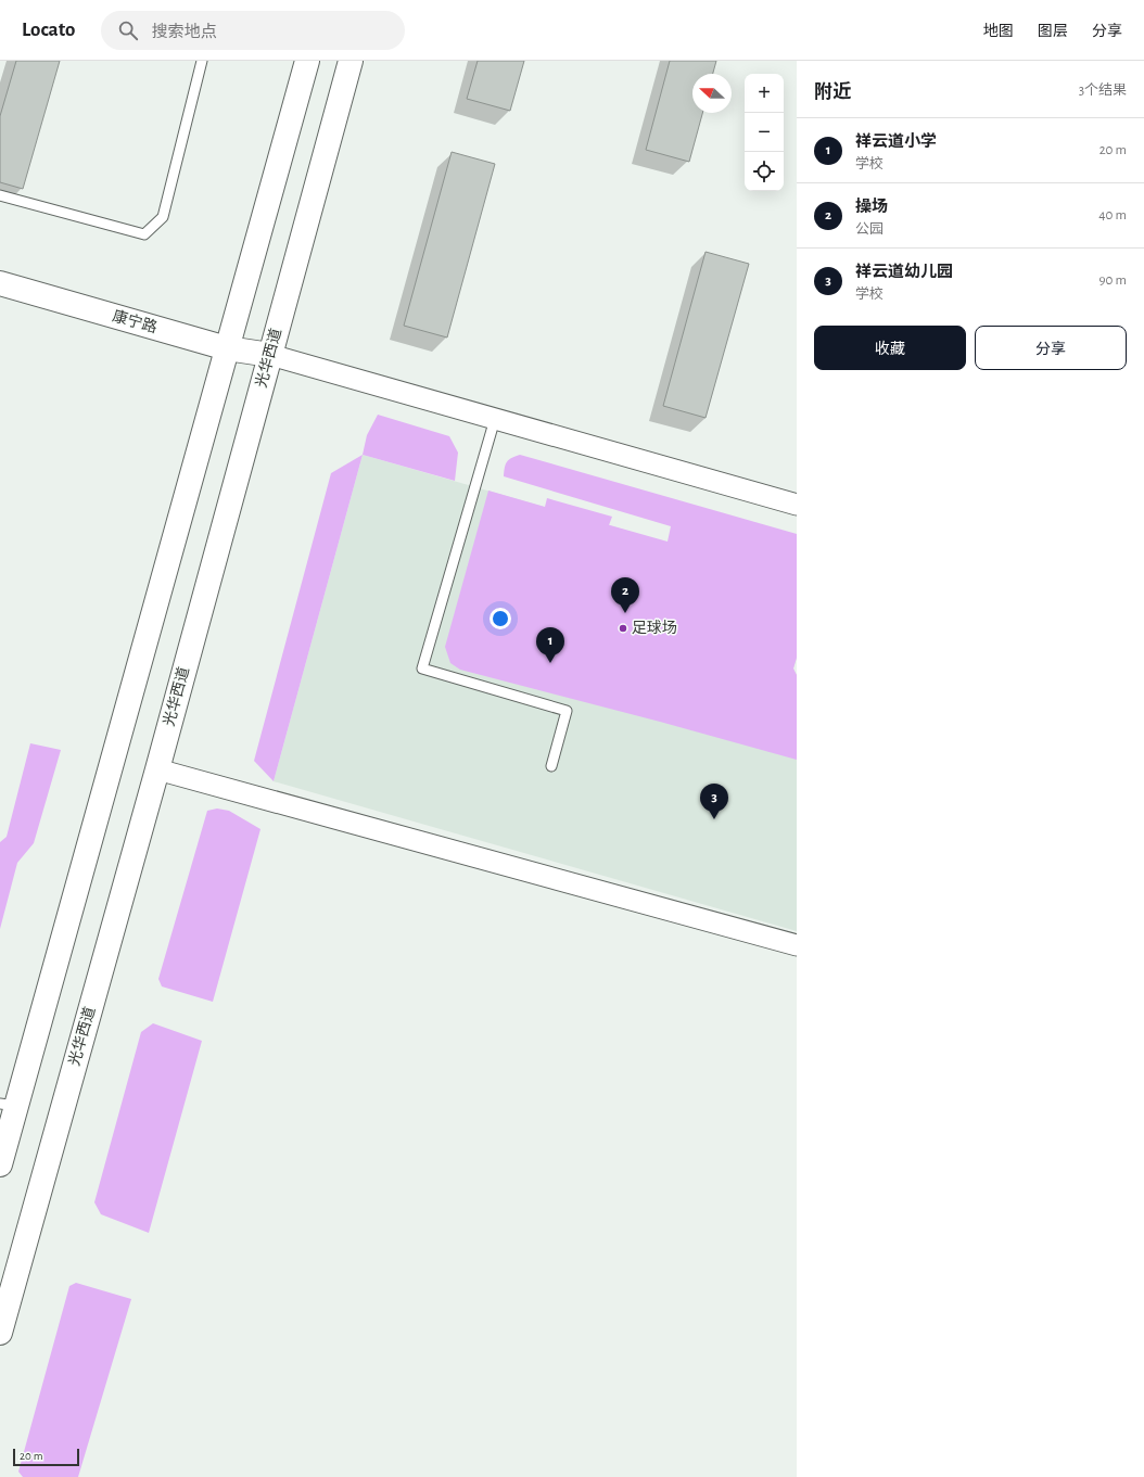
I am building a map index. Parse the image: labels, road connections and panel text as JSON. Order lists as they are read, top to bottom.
{
  "streets": {
    "main road": ["康宁路", "光华西道"]
  },
  "crossings": [
    ["康宁路", "光华西道"]
  ],
  "places": ["足球场"],
  "scale_bar": "20 m",
  "north": "left",
  "page": {
    "header": "Locato",
    "search": "搜索地点",
    "nav": ["地图", "图层", "分享"],
    "heading": ["附近", "3个结果"],
    "map_buttons": ["+", "−"],
    "list": [
      {
        "mark": "1",
        "name": "祥云道小学",
        "note": "学校",
        "value": "20 m"
      },
      {
        "mark": "2",
        "name": "操场",
        "note": "公园",
        "value": "40 m"
      },
      {
        "mark": "3",
        "name": "祥云道幼儿园",
        "note": "学校",
        "value": "90 m"
      }
    ],
    "buttons": ["收藏", "分享"],
    "pins": ["2", "1", "3"],
    "scale": "20 m"
  }
}
